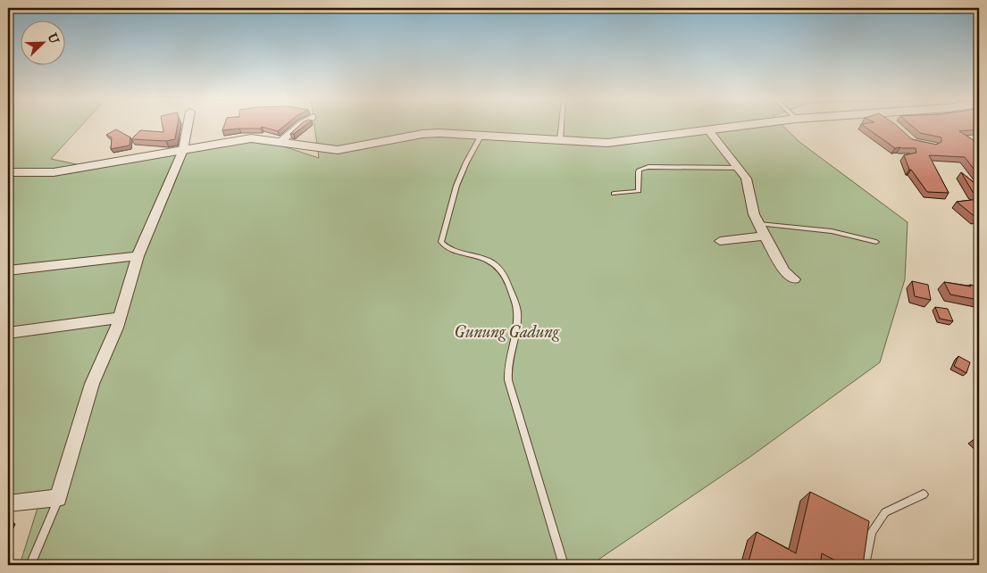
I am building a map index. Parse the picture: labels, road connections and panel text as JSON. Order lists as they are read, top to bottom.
{
  "parks": ["Gunung Gadung"],
  "north": "top right"
}
